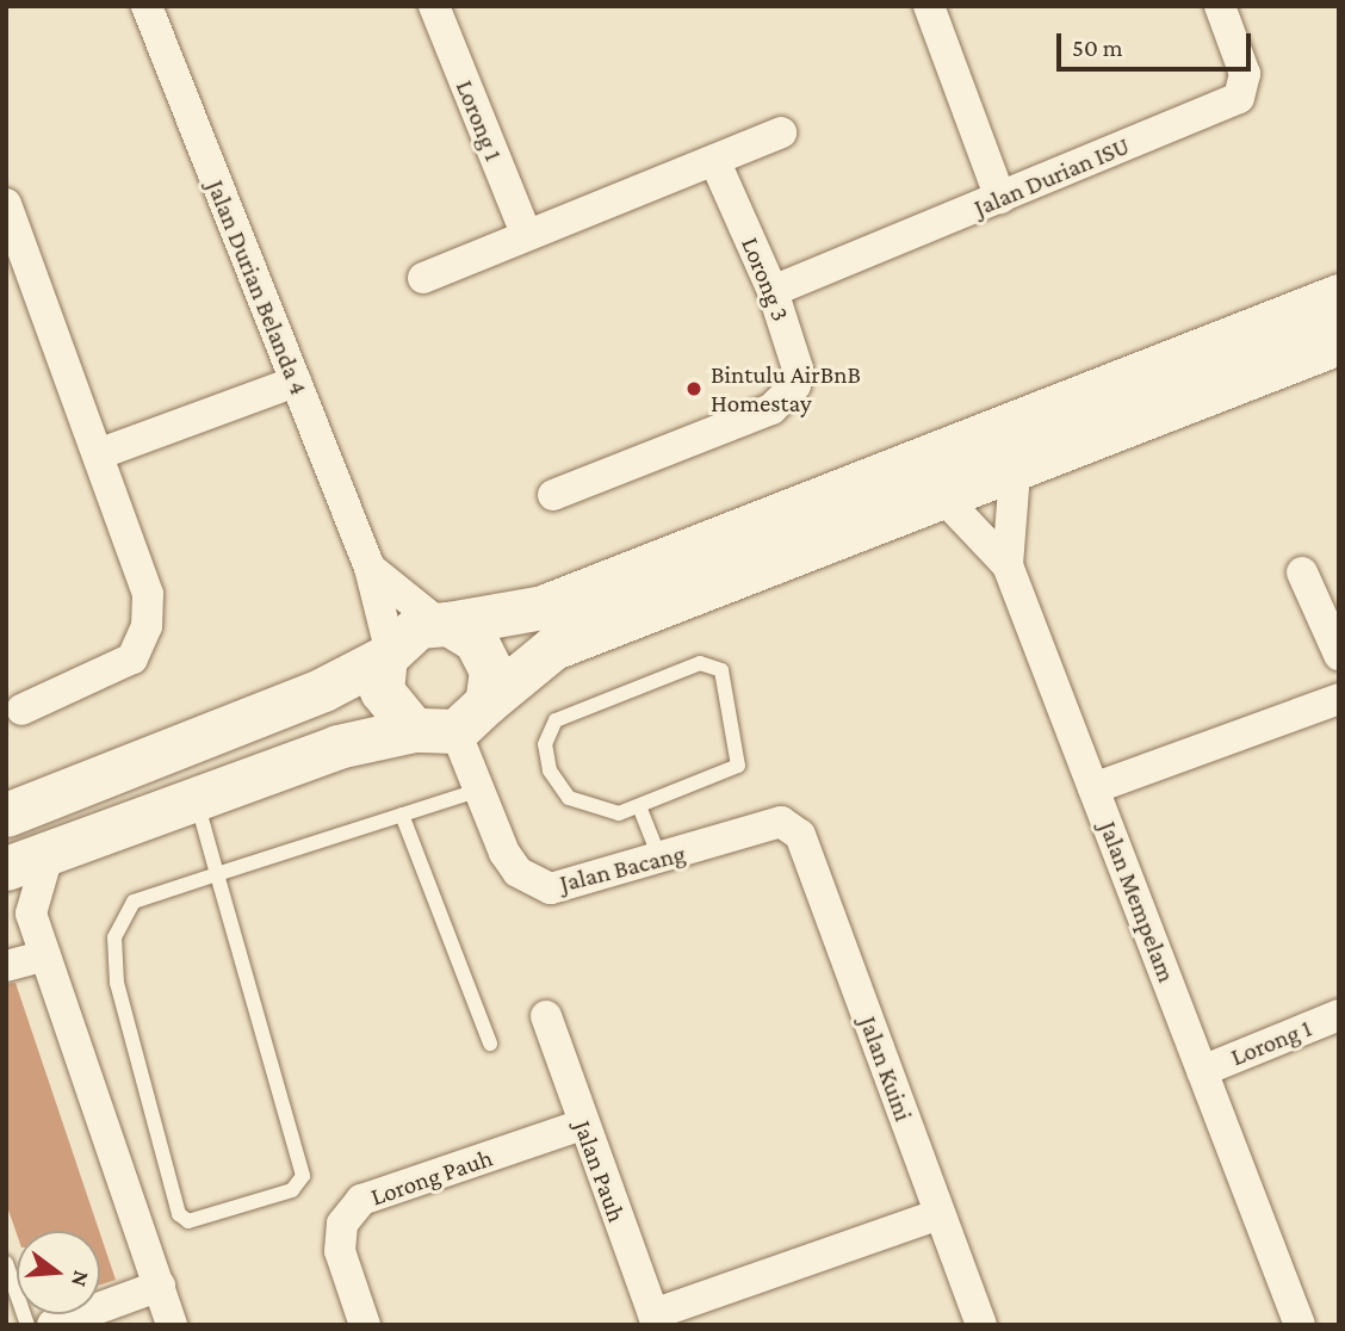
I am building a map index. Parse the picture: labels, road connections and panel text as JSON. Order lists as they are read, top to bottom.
{
  "streets": {
    "street": [
      "Lorong 1",
      "Jalan Durian ISU",
      "Lorong 3",
      "Jalan Durian Belanda 4",
      "Jalan Bacang",
      "Jalan Mempelam",
      "Jalan Kuini",
      "Jalan Pauh",
      "Lorong Pauh"
    ]
  },
  "crossings": [
    ["Lorong 1", "Jalan Mempelam"],
    ["Jalan Durian ISU", "Lorong 3"],
    ["Jalan Durian Belanda 4", "Jalan Bacang"],
    ["Jalan Bacang", "Jalan Kuini"],
    ["Jalan Pauh", "Lorong Pauh"]
  ],
  "places": ["Bintulu AirBnB Homestay"],
  "scale_bar": "50 m",
  "north": "right"
}
